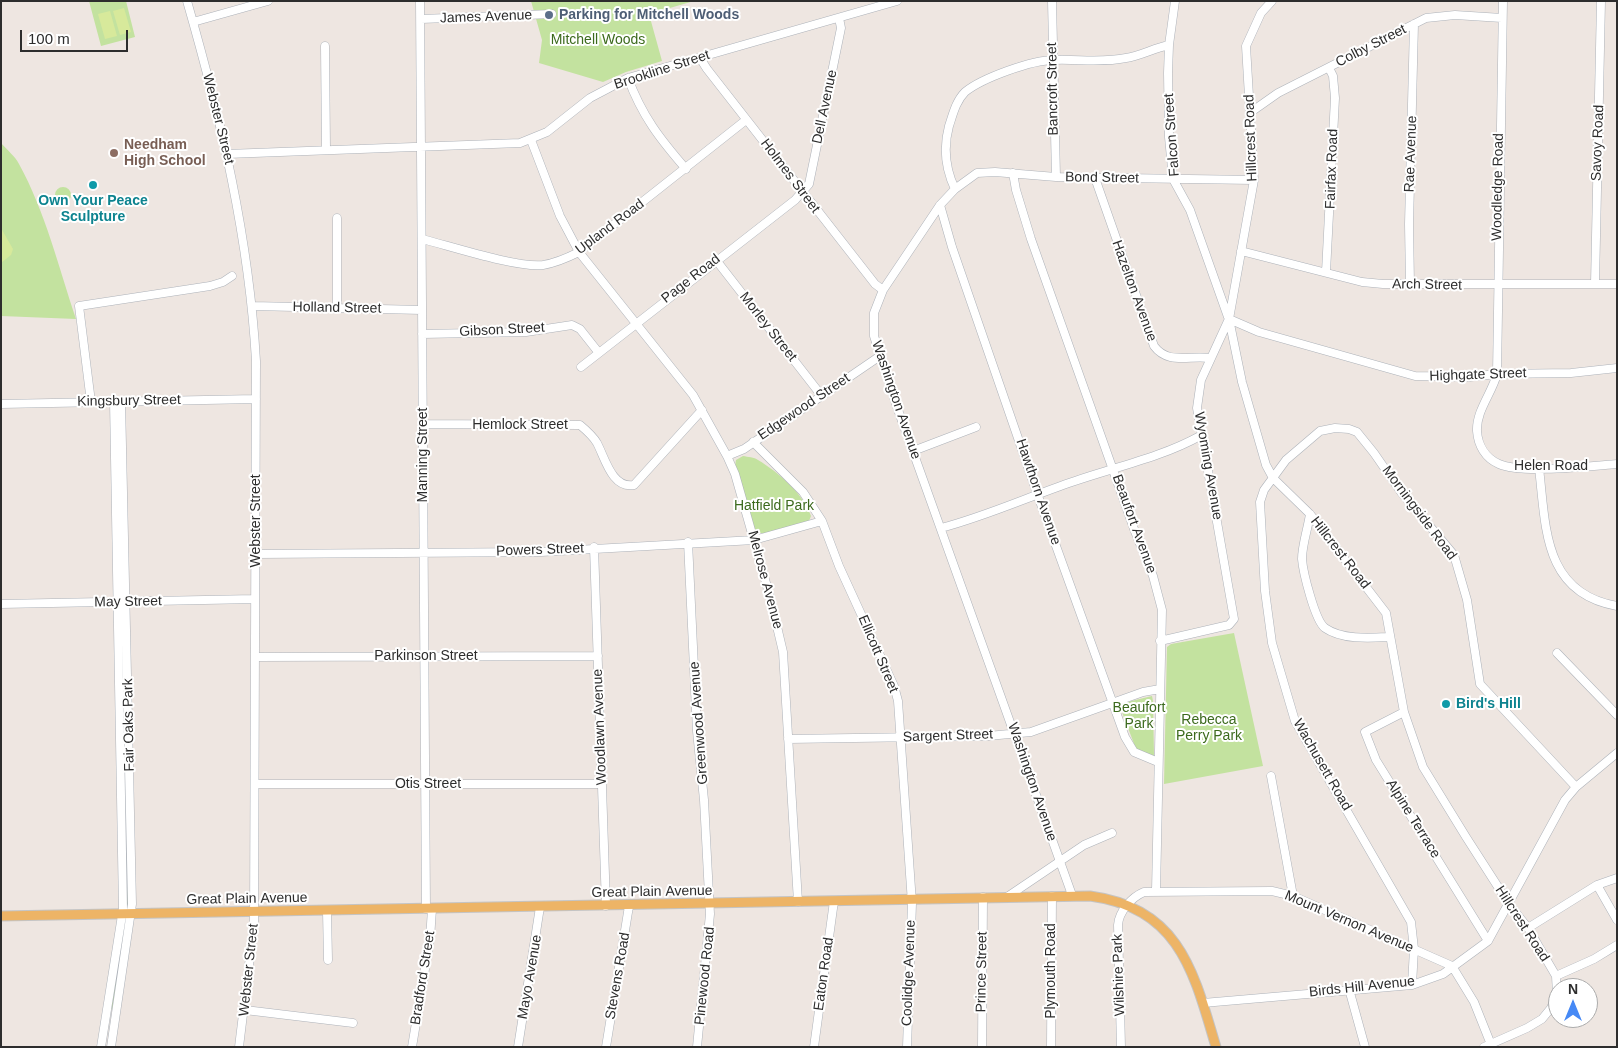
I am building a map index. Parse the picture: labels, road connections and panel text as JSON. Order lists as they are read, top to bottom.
{
  "streets": {
    "main road": ["Great Plain Avenue"],
    "street": [
      "James Avenue",
      "Colby Street",
      "Brookline Street",
      "Bancroft Street",
      "Dell Avenue",
      "Webster Street",
      "Falcon Street",
      "Hillcrest Road",
      "Savoy Road",
      "Rae Avenue",
      "Fairfax Road",
      "Holmes Street",
      "Bond Street",
      "Woodledge Road",
      "Upland Road",
      "Page Road",
      "Arch Street",
      "Hazelton Avenue",
      "Holland Street",
      "Morley Street",
      "Gibson Street",
      "Highgate Street",
      "Washington Avenue",
      "Kingsbury Street",
      "Edgewood Street",
      "Hemlock Street",
      "Manning Street",
      "Wyoming Avenue",
      "Helen Road",
      "Hawthorn Avenue",
      "Morningside Road",
      "Beaufort Avenue",
      "Powers Street",
      "Melrose Avenue",
      "May Street",
      "Ellicott Street",
      "Parkinson Street",
      "Greenwood Avenue",
      "Fair Oaks Park",
      "Woodlawn Avenue",
      "Sargent Street",
      "Wachusett Road",
      "Otis Street",
      "Alpine Terrace",
      "Mount Vernon Avenue",
      "Plymouth Road",
      "Prince Street",
      "Coolidge Avenue",
      "Eaton Road",
      "Wilshire Park",
      "Stevens Road",
      "Pinewood Road",
      "Mayo Avenue",
      "Bradford Street",
      "Birds Hill Avenue"
    ]
  },
  "crossings": [
    ["James Avenue", "Manning Street"],
    ["Colby Street", "Hillcrest Road"],
    ["Colby Street", "Rae Avenue"],
    ["Colby Street", "Fairfax Road"],
    ["Colby Street", "Woodledge Road"],
    ["Brookline Street", "Dell Avenue"],
    ["Brookline Street", "Webster Street"],
    ["Brookline Street", "Holmes Street"],
    ["Brookline Street", "Manning Street"],
    ["Brookline Street", "Melrose Avenue"],
    ["Bancroft Street", "Bond Street"],
    ["Dell Avenue", "Holmes Street"],
    ["Dell Avenue", "Page Road"],
    ["Webster Street", "Holland Street"],
    ["Webster Street", "Kingsbury Street"],
    ["Webster Street", "Powers Street"],
    ["Webster Street", "May Street"],
    ["Webster Street", "Parkinson Street"],
    ["Webster Street", "Otis Street"],
    ["Webster Street", "Great Plain Avenue"],
    ["Falcon Street", "Hillcrest Road"],
    ["Falcon Street", "Bond Street"],
    ["Falcon Street", "Highgate Street"],
    ["Falcon Street", "Wyoming Avenue"],
    ["Hillcrest Road", "Bond Street"],
    ["Hillcrest Road", "Arch Street"],
    ["Hillcrest Road", "Highgate Street"],
    ["Hillcrest Road", "Wyoming Avenue"],
    ["Hillcrest Road", "Morningside Road"],
    ["Hillcrest Road", "Wachusett Road"],
    ["Hillcrest Road", "Alpine Terrace"],
    ["Hillcrest Road", "Birds Hill Avenue"],
    ["Savoy Road", "Arch Street"],
    ["Rae Avenue", "Arch Street"],
    ["Fairfax Road", "Arch Street"],
    ["Holmes Street", "Upland Road"],
    ["Holmes Street", "Page Road"],
    ["Holmes Street", "Washington Avenue"],
    ["Bond Street", "Hazelton Avenue"],
    ["Bond Street", "Washington Avenue"],
    ["Bond Street", "Beaufort Avenue"],
    ["Woodledge Road", "Arch Street"],
    ["Woodledge Road", "Highgate Street"],
    ["Woodledge Road", "Helen Road"],
    ["Upland Road", "Manning Street"],
    ["Upland Road", "Melrose Avenue"],
    ["Page Road", "Morley Street"],
    ["Page Road", "Gibson Street"],
    ["Page Road", "Melrose Avenue"],
    ["Hazelton Avenue", "Wyoming Avenue"],
    ["Holland Street", "Manning Street"],
    ["Morley Street", "Edgewood Street"],
    ["Gibson Street", "Manning Street"],
    ["Highgate Street", "Wyoming Avenue"],
    ["Highgate Street", "Helen Road"],
    ["Washington Avenue", "Edgewood Street"],
    ["Washington Avenue", "Hawthorn Avenue"],
    ["Washington Avenue", "Sargent Street"],
    ["Washington Avenue", "Great Plain Avenue"],
    ["Kingsbury Street", "Fair Oaks Park"],
    ["Edgewood Street", "Melrose Avenue"],
    ["Edgewood Street", "Ellicott Street"],
    ["Hemlock Street", "Manning Street"],
    ["Hemlock Street", "Melrose Avenue"],
    ["Manning Street", "Powers Street"],
    ["Manning Street", "Parkinson Street"],
    ["Manning Street", "Otis Street"],
    ["Manning Street", "Great Plain Avenue"],
    ["Manning Street", "Bradford Street"],
    ["Wyoming Avenue", "Beaufort Avenue"],
    ["Hawthorn Avenue", "Beaufort Avenue"],
    ["Hawthorn Avenue", "Sargent Street"],
    ["Morningside Road", "Wachusett Road"],
    ["Morningside Road", "Birds Hill Avenue"],
    ["Beaufort Avenue", "Sargent Street"],
    ["Beaufort Avenue", "Mount Vernon Avenue"],
    ["Powers Street", "Melrose Avenue"],
    ["Powers Street", "Ellicott Street"],
    ["Powers Street", "Greenwood Avenue"],
    ["Powers Street", "Woodlawn Avenue"],
    ["Melrose Avenue", "Sargent Street"],
    ["Melrose Avenue", "Great Plain Avenue"],
    ["May Street", "Fair Oaks Park"],
    ["Ellicott Street", "Sargent Street"],
    ["Ellicott Street", "Great Plain Avenue"],
    ["Ellicott Street", "Coolidge Avenue"],
    ["Parkinson Street", "Woodlawn Avenue"],
    ["Greenwood Avenue", "Great Plain Avenue"],
    ["Greenwood Avenue", "Pinewood Road"],
    ["Fair Oaks Park", "Great Plain Avenue"],
    ["Woodlawn Avenue", "Otis Street"],
    ["Woodlawn Avenue", "Great Plain Avenue"],
    ["Wachusett Road", "Mount Vernon Avenue"],
    ["Wachusett Road", "Birds Hill Avenue"],
    ["Alpine Terrace", "Birds Hill Avenue"],
    ["Great Plain Avenue", "Mount Vernon Avenue"],
    ["Great Plain Avenue", "Plymouth Road"],
    ["Great Plain Avenue", "Prince Street"],
    ["Great Plain Avenue", "Coolidge Avenue"],
    ["Great Plain Avenue", "Eaton Road"],
    ["Great Plain Avenue", "Wilshire Park"],
    ["Great Plain Avenue", "Stevens Road"],
    ["Great Plain Avenue", "Pinewood Road"],
    ["Great Plain Avenue", "Mayo Avenue"],
    ["Great Plain Avenue", "Bradford Street"],
    ["Great Plain Avenue", "Birds Hill Avenue"],
    ["Mount Vernon Avenue", "Wilshire Park"],
    ["Mount Vernon Avenue", "Birds Hill Avenue"]
  ],
  "parks": [
    "Mitchell Woods",
    "Hatfield Park",
    "Beaufort Park",
    "Rebecca Perry Park"
  ],
  "places": [
    "Parking for Mitchell Woods",
    "Needham High School",
    "Own Your Peace Sculpture",
    "Bird's Hill"
  ],
  "scale_bar": "100 m",
  "north": "top"
}
